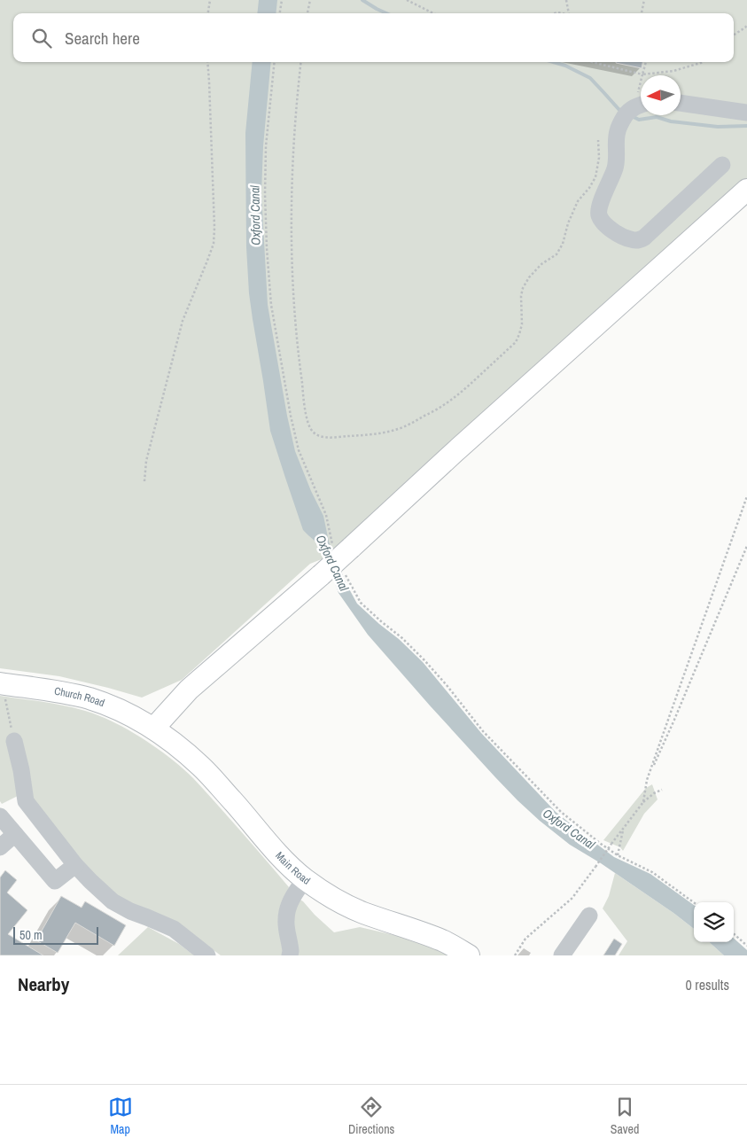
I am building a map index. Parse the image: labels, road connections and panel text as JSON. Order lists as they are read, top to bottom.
{
  "streets": {
    "main road": ["Church Road", "Main Road"]
  },
  "crossings": [
    ["Church Road", "Main Road"]
  ],
  "water": ["Oxford Canal"],
  "scale_bar": "50 m",
  "north": "left",
  "page": {
    "search": "Search here",
    "scale": "50 m",
    "heading": ["Nearby", "0 results"],
    "nav": ["Map", "Directions", "Saved"]
  }
}
